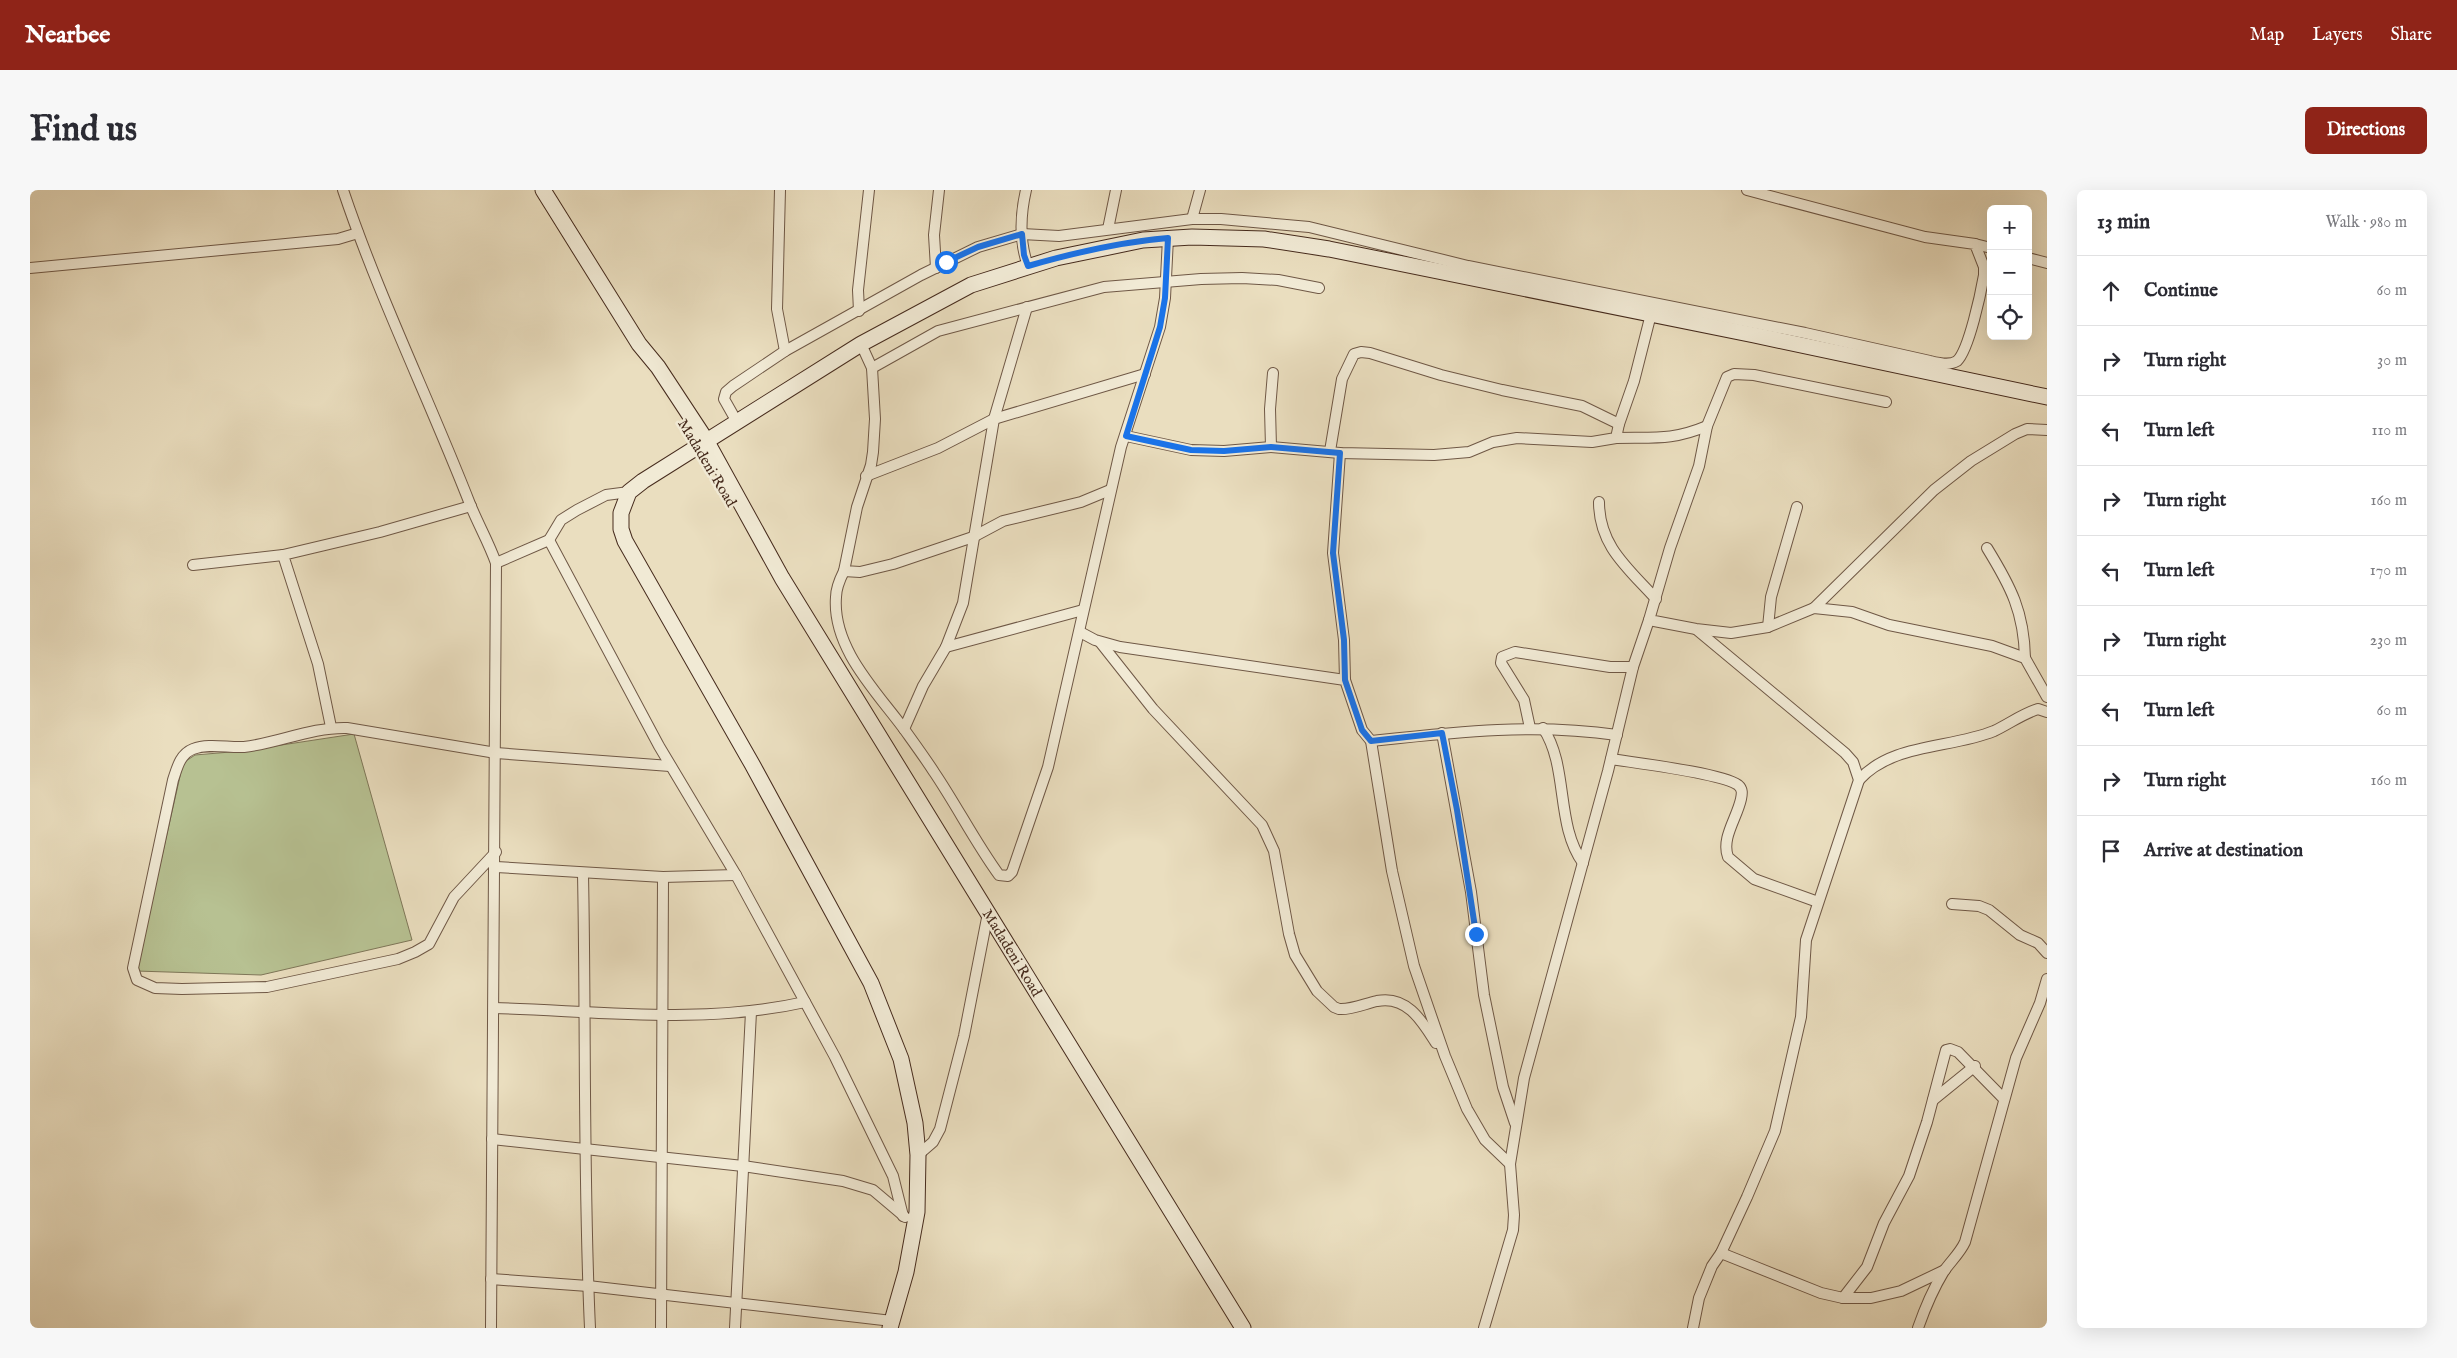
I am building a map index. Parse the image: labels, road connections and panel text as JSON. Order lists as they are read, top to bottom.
{
  "streets": {
    "street": ["Madadeni Road"]
  },
  "page": {
    "header": "Nearbee",
    "nav": ["Map", "Layers", "Share"],
    "buttons": "Directions",
    "title": "Find us",
    "heading": ["13 min", "Walk · 980 m"],
    "map_buttons": ["+", "−"],
    "list": [
      ["Continue", "60 m"],
      ["Turn right", "30 m"],
      ["Turn left", "110 m"],
      ["Turn right", "160 m"],
      ["Turn left", "170 m"],
      ["Turn right", "230 m"],
      ["Turn left", "60 m"],
      ["Turn right", "160 m"],
      "Arrive at destination"
    ]
  }
}
